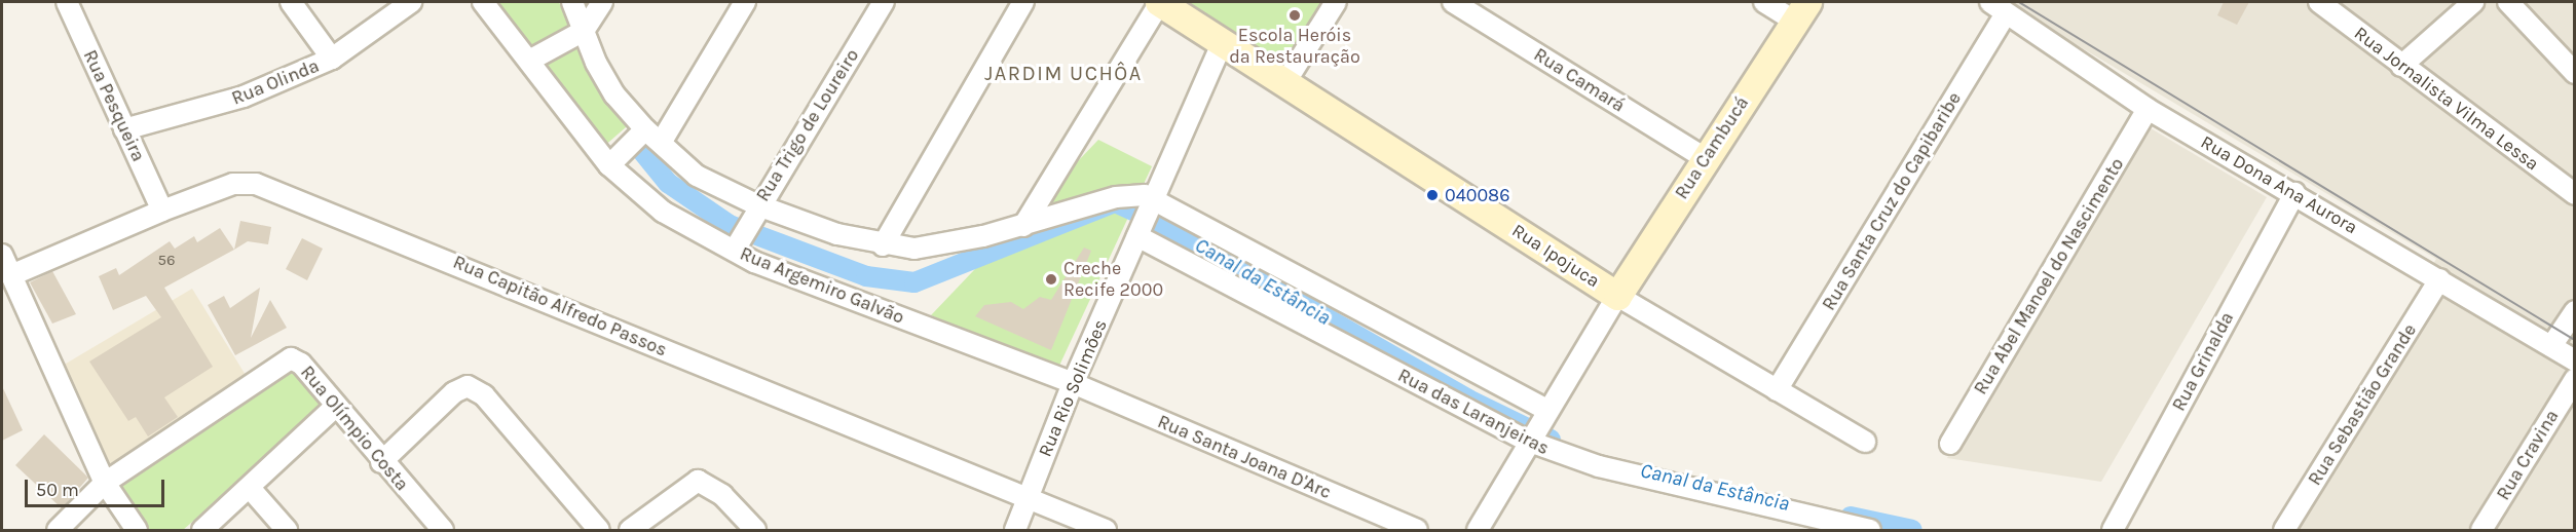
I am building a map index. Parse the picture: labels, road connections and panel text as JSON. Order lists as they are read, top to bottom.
{
  "streets": {
    "main road": ["Rua Cambucá", "Rua Ipojuca"],
    "street": [
      "Rua Camará",
      "Rua Olinda",
      "Rua Jornalista Vilma Lessa",
      "Rua Pesqueira",
      "Rua Trigo de Loureiro",
      "Rua Dona Ana Aurora",
      "Rua Santa Cruz do Capibaribe",
      "Rua Abel Manoel do Nascimento",
      "Rua Argemiro Galvão",
      "Rua Capitão Alfredo Passos",
      "Rua Grinalda",
      "Rua Rio Solimões",
      "Rua Sebastião Grande",
      "Rua das Laranjeiras",
      "Rua Olímpio Costa",
      "Rua Cravina",
      "Rua Santa Joana D'Arc"
    ]
  },
  "crossings": [
    ["Rua Camará", "Rua Cambucá"],
    ["Rua Olinda", "Rua Pesqueira"],
    ["Rua Pesqueira", "Rua Capitão Alfredo Passos"],
    ["Rua Trigo de Loureiro", "Rua Argemiro Galvão"],
    ["Rua Cambucá", "Rua Ipojuca"],
    ["Rua Dona Ana Aurora", "Rua Santa Cruz do Capibaribe"],
    ["Rua Dona Ana Aurora", "Rua Abel Manoel do Nascimento"],
    ["Rua Dona Ana Aurora", "Rua Grinalda"],
    ["Rua Dona Ana Aurora", "Rua Sebastião Grande"],
    ["Rua Santa Cruz do Capibaribe", "Rua Ipojuca"],
    ["Rua Ipojuca", "Rua Rio Solimões"],
    ["Rua Argemiro Galvão", "Rua Rio Solimões"],
    ["Rua Argemiro Galvão", "Rua Santa Joana D'Arc"],
    ["Rua Capitão Alfredo Passos", "Rua Rio Solimões"],
    ["Rua Rio Solimões", "Rua das Laranjeiras"],
    ["Rua Rio Solimões", "Rua Santa Joana D'Arc"]
  ],
  "districts": ["JARDIM UCHÔA"],
  "water": ["Canal da Estância"],
  "places": ["Escola Heróis da Restauração", "040086", "Creche Recife 2000"],
  "house_numbers": ["56"],
  "scale_bar": "50 m"
}
